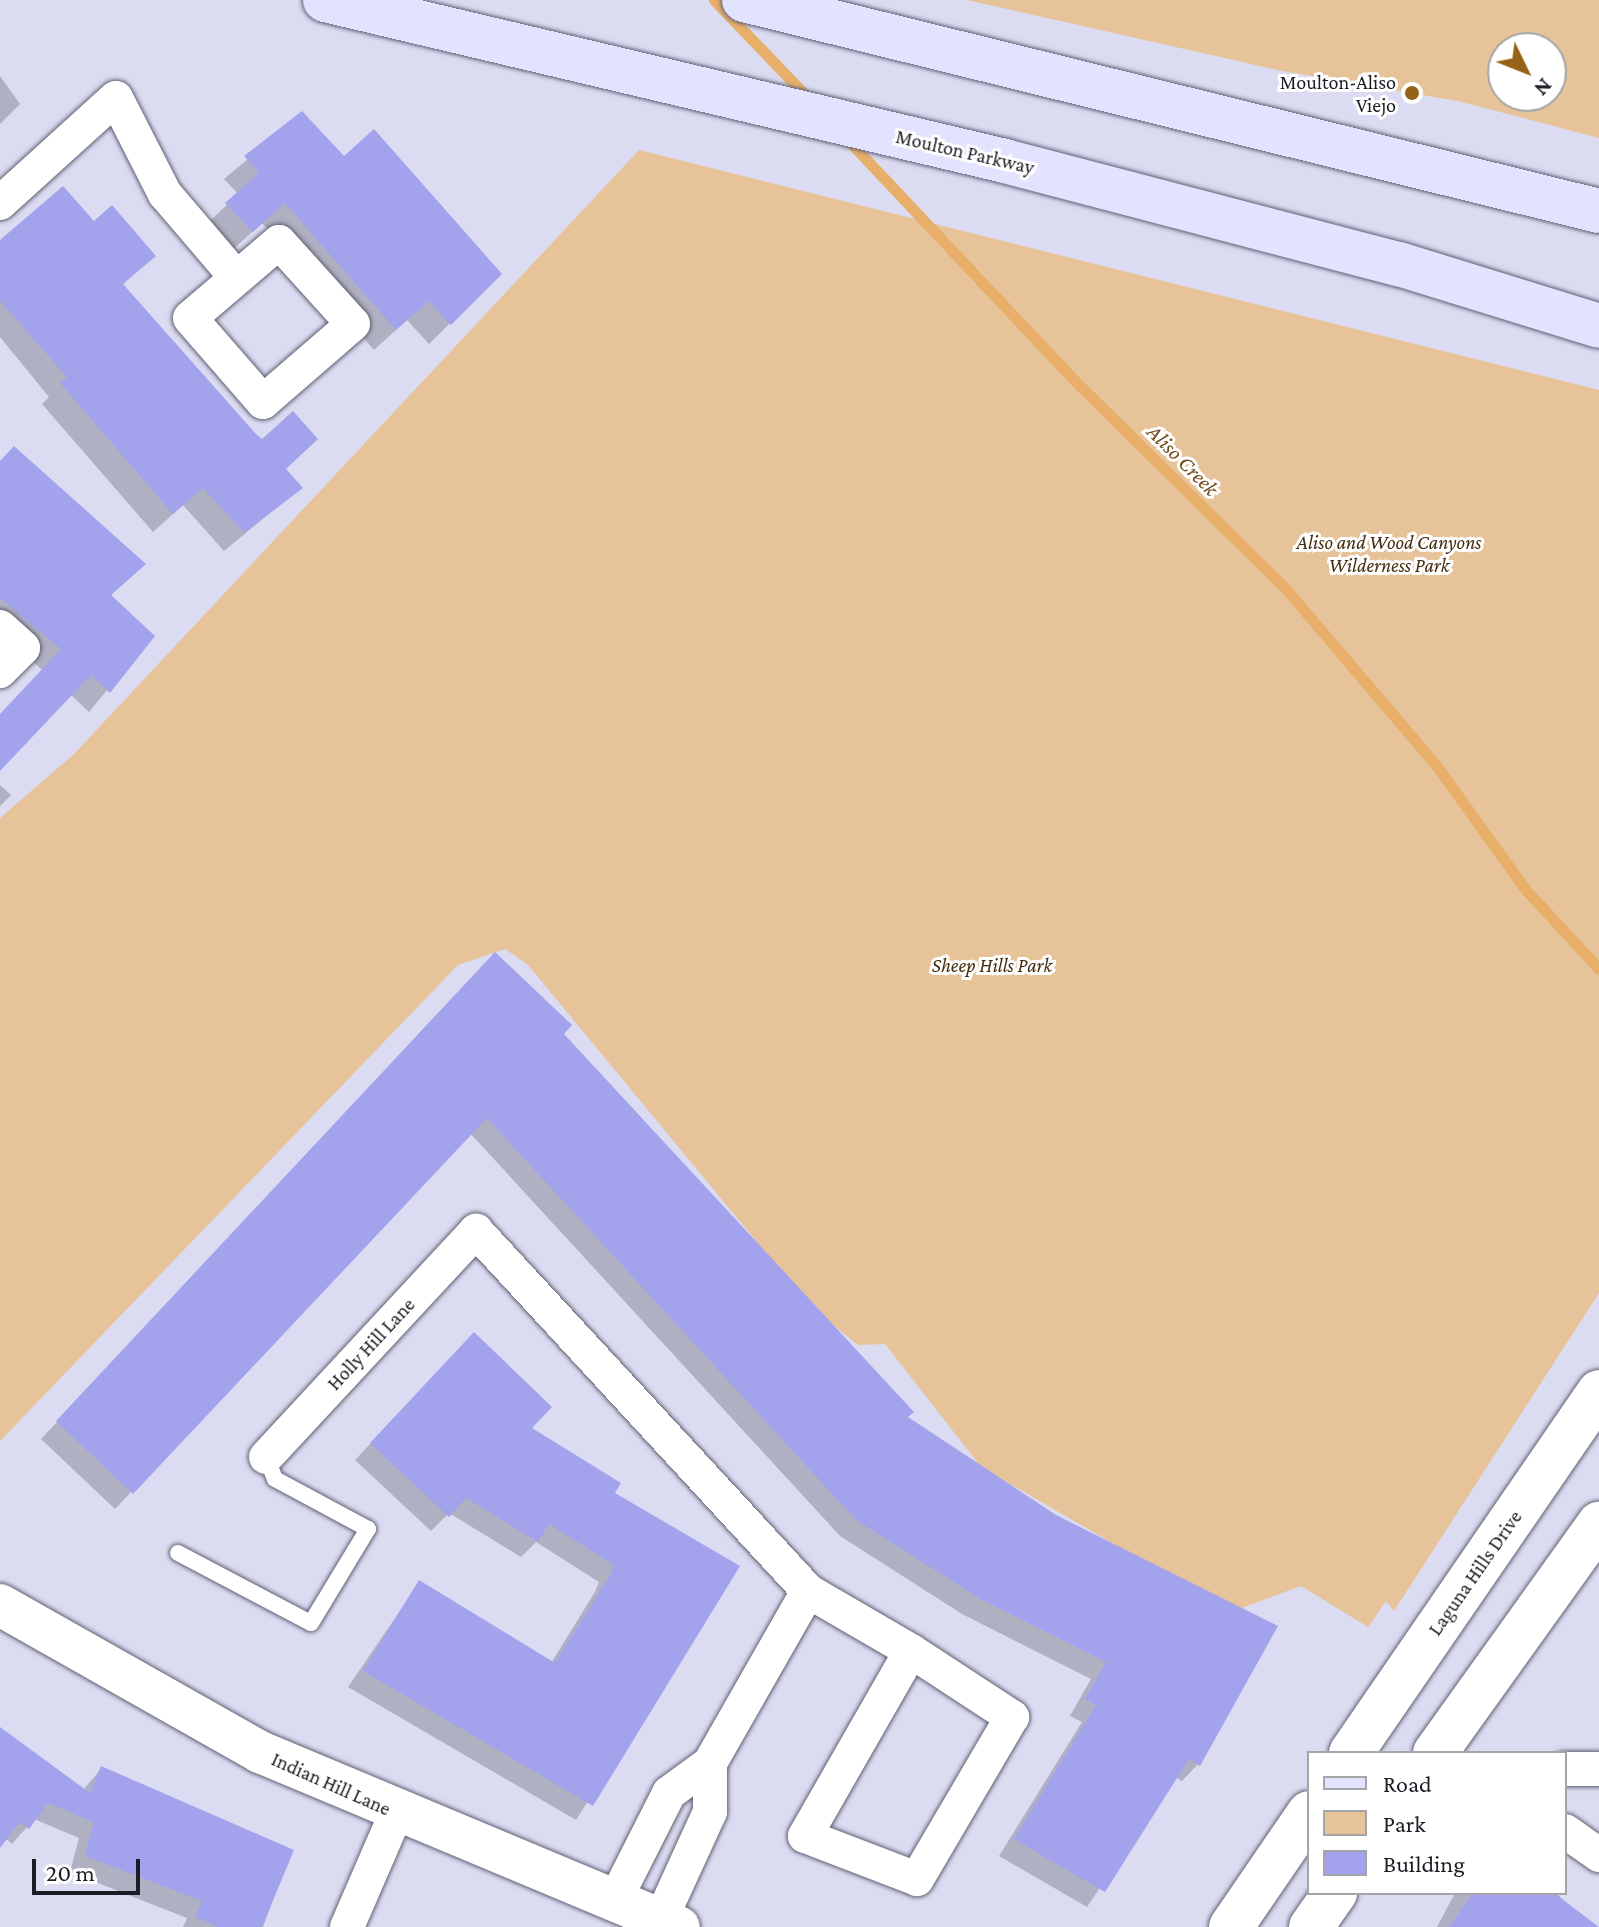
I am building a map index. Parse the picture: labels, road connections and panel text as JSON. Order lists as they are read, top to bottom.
{
  "streets": {
    "main road": ["Moulton Parkway", "Laguna Hills Drive"],
    "street": ["Holly Hill Lane", "Indian Hill Lane"]
  },
  "water": ["Aliso Creek"],
  "parks": ["Aliso and Wood Canyons Wilderness Park", "Sheep Hills Park"],
  "places": ["Moulton-Aliso Viejo"],
  "legend": ["Road", "Park", "Building"],
  "scale_bar": "20 m",
  "north": "bottom right"
}
